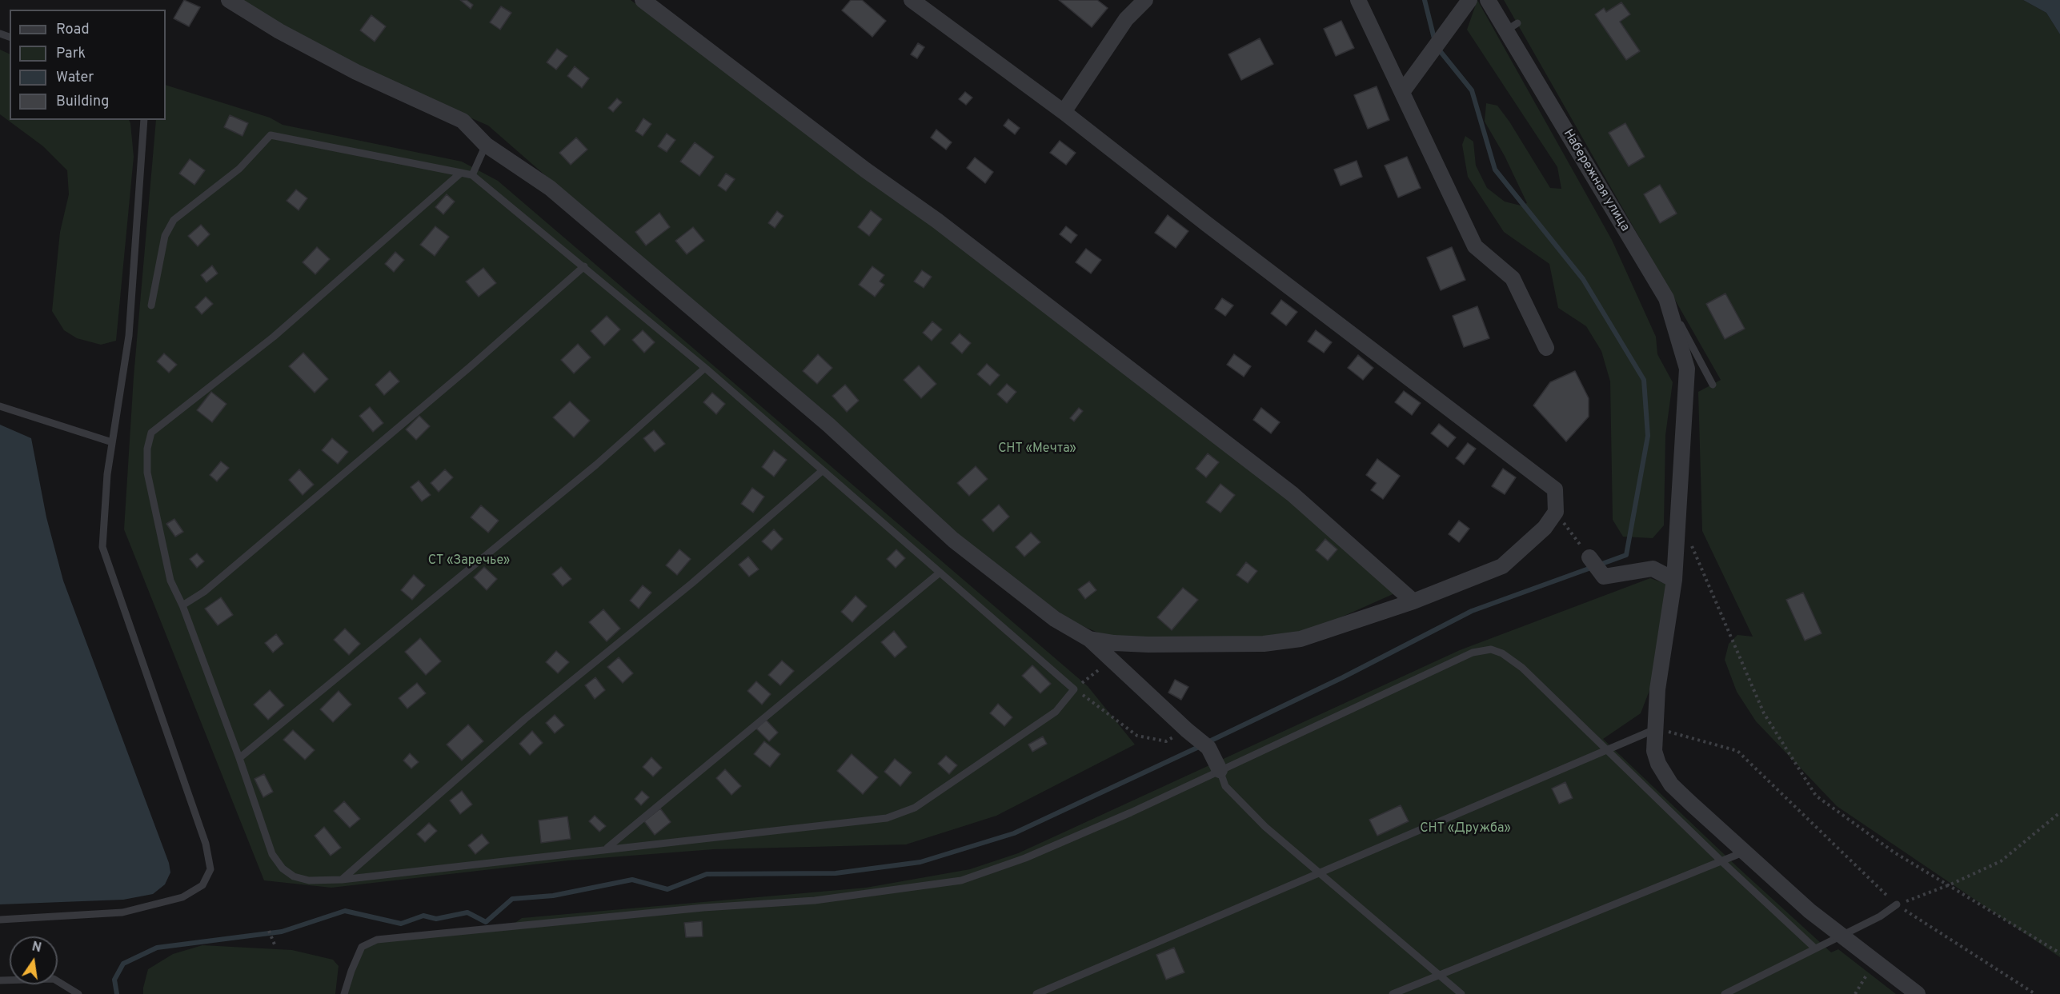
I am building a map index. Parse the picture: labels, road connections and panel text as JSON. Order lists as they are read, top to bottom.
{
  "streets": {
    "street": ["Набережная улица"]
  },
  "parks": ["СНТ «Мечта»", "СТ «Заречье»", "СНТ «Дружба»"],
  "legend": [
    "Road",
    "Park",
    "Water",
    "Building"
  ],
  "north": "top"
}
